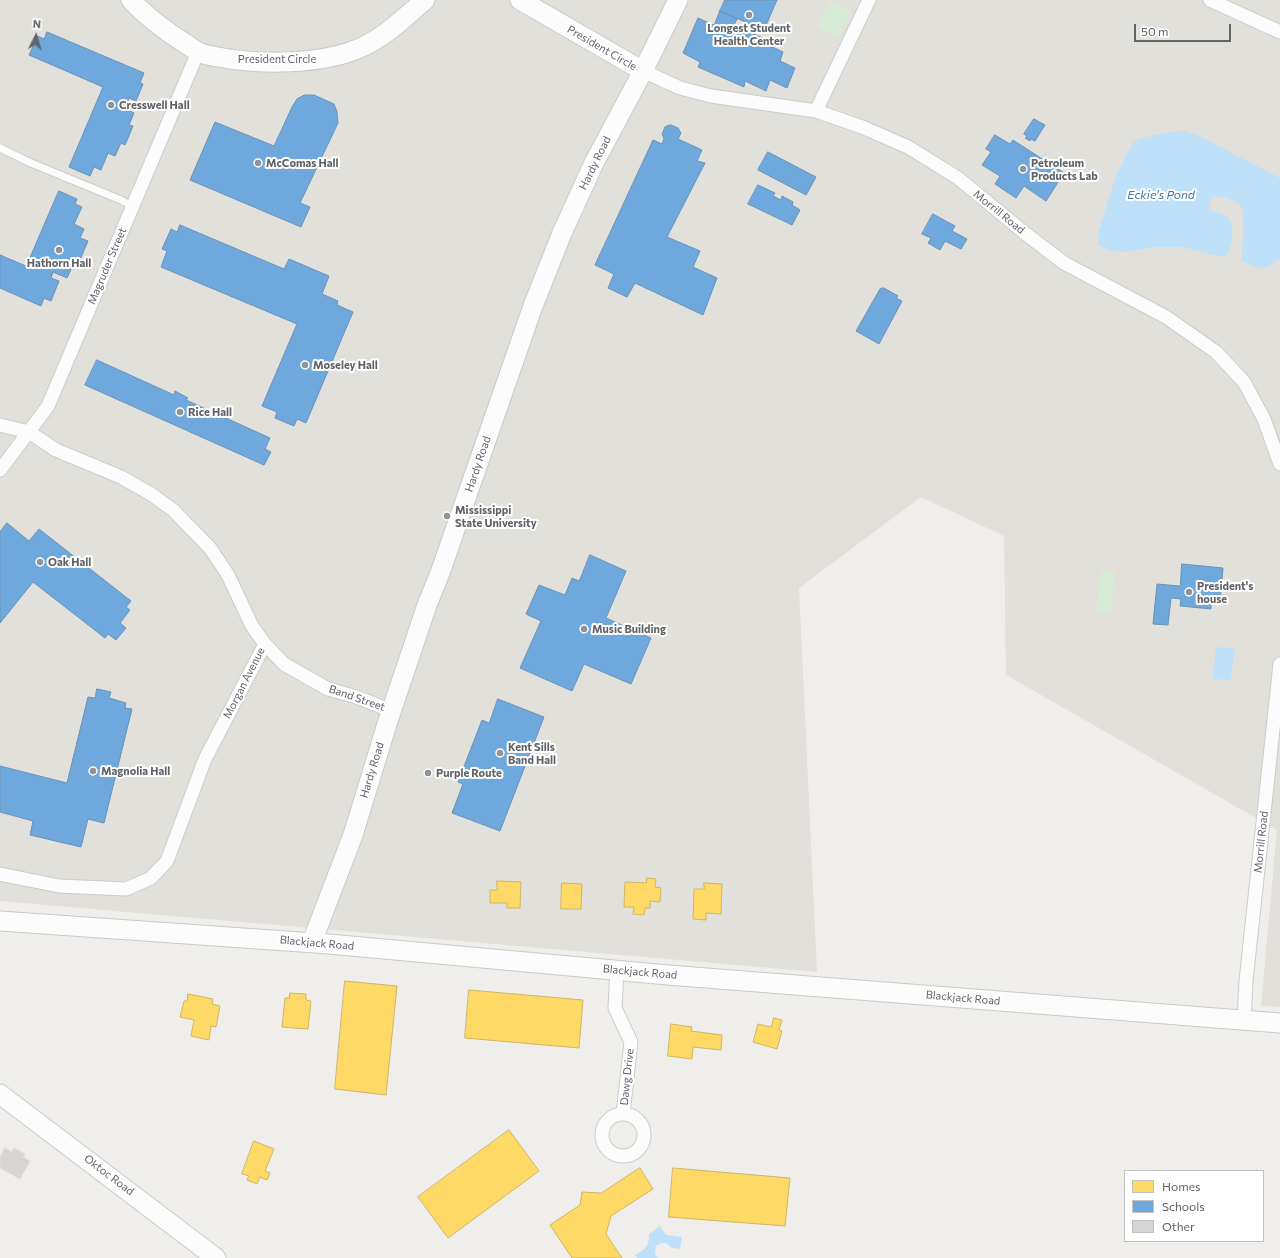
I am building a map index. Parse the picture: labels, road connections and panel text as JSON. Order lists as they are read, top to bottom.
{
  "streets": {
    "street": [
      "President Circle",
      "Hardy Road",
      "Morrill Road",
      "Magruder Street",
      "Morgan Avenue",
      "Band Street",
      "Blackjack Road",
      "Dawg Drive",
      "Oktoc Road"
    ]
  },
  "crossings": [
    ["President Circle", "Hardy Road"],
    ["President Circle", "Morrill Road"],
    ["President Circle", "Magruder Street"],
    ["Hardy Road", "Morrill Road"],
    ["Hardy Road", "Band Street"],
    ["Hardy Road", "Blackjack Road"],
    ["Morrill Road", "Blackjack Road"],
    ["Magruder Street", "Morgan Avenue"],
    ["Morgan Avenue", "Band Street"],
    ["Blackjack Road", "Dawg Drive"]
  ],
  "water": ["Eckie's Pond"],
  "places": [
    "Longest Student Health Center",
    "Cresswell Hall",
    "McComas Hall",
    "Petroleum Products Lab",
    "Hathorn Hall",
    "Moseley Hall",
    "Rice Hall",
    "Mississippi State University",
    "Oak Hall",
    "President's house",
    "Music Building",
    "Kent Sills Band Hall",
    "Magnolia Hall",
    "Purple Route"
  ],
  "legend": ["Homes", "Schools", "Other"],
  "scale_bar": "50 m",
  "north": "top"
}
